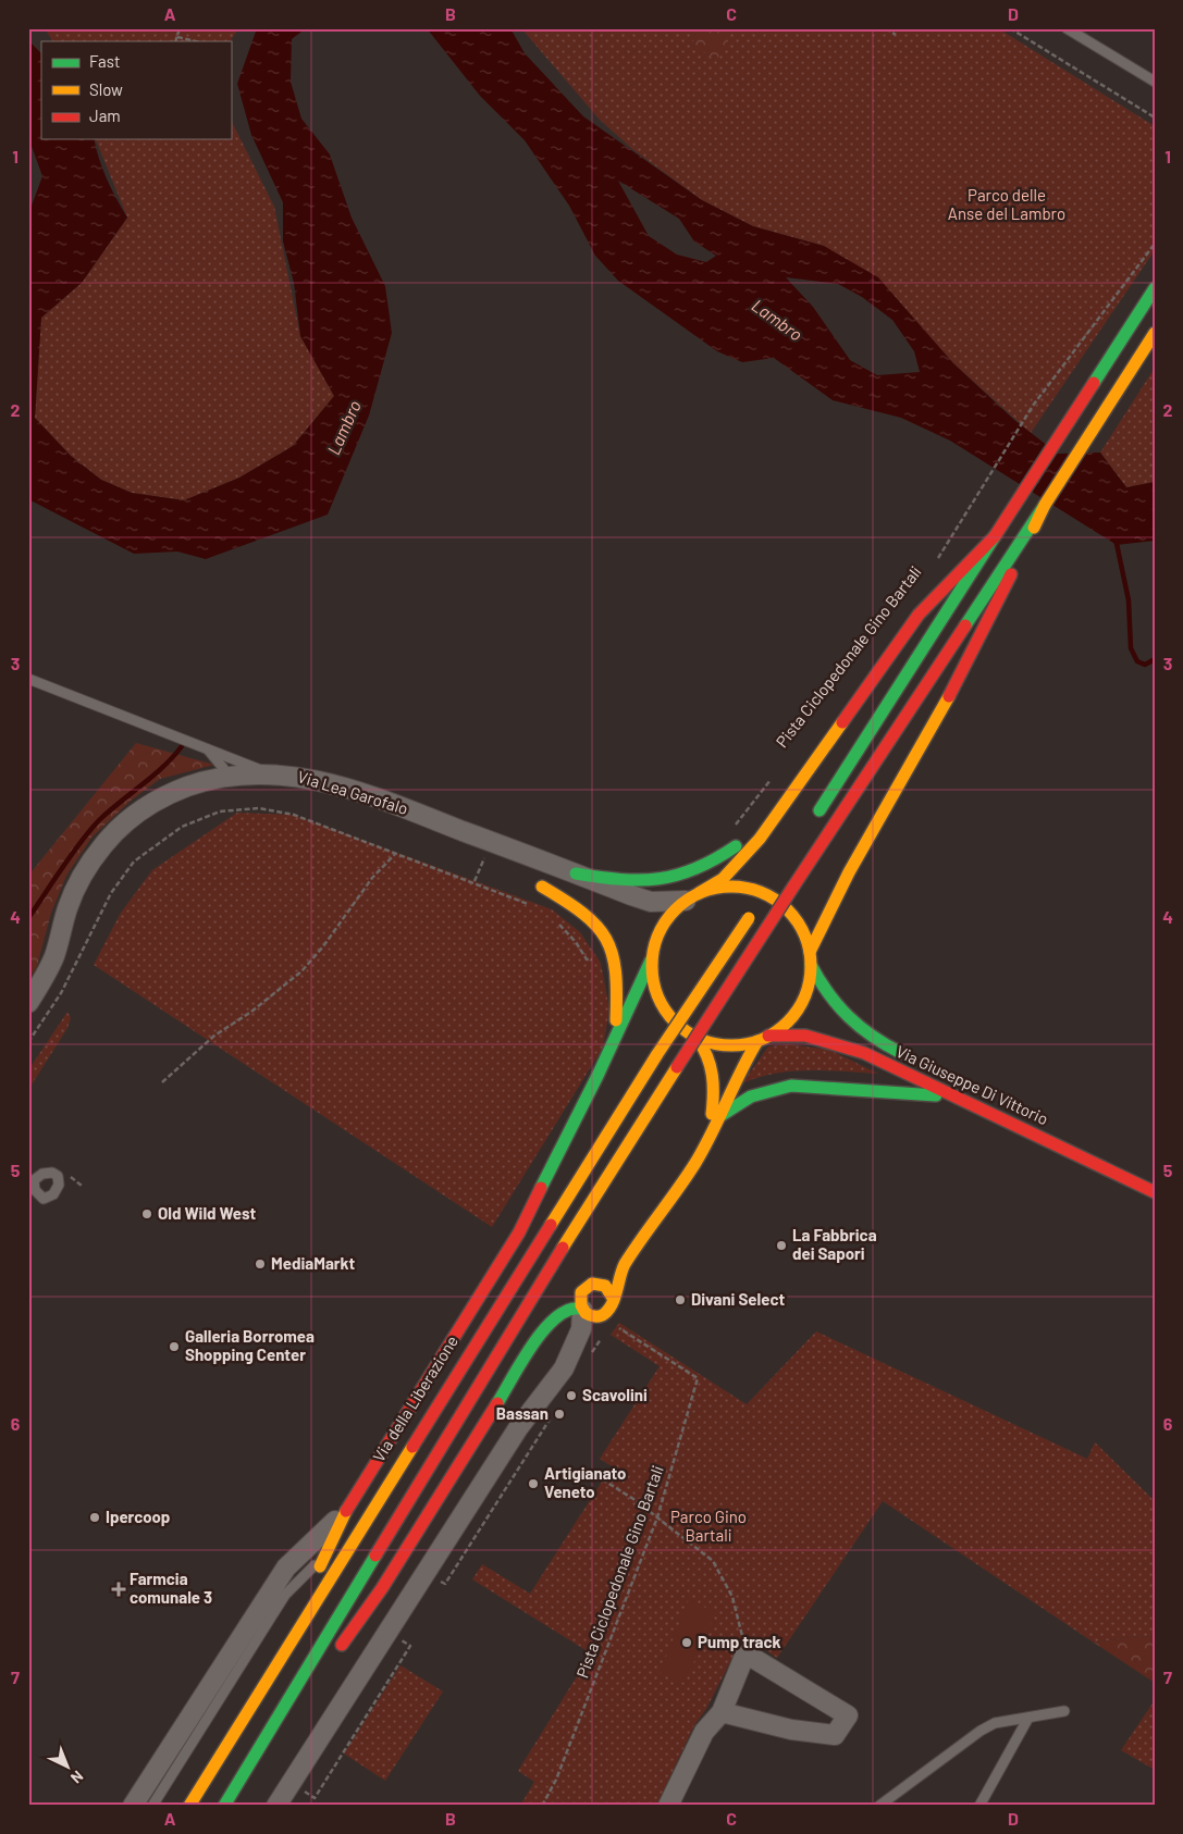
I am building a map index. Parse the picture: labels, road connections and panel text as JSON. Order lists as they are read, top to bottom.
{
  "streets": {
    "main road": ["Via Giuseppe Di Vittorio", "Via della Liberazione"],
    "street": ["Via Lea Garofalo"],
    "path": ["Pista Ciclopedonale Gino Bartali"]
  },
  "crossings": [
    ["Via Lea Garofalo", "Via Giuseppe Di Vittorio"],
    ["Via Lea Garofalo", "Via della Liberazione"],
    ["Via Giuseppe Di Vittorio", "Via della Liberazione"]
  ],
  "water": ["Lambro"],
  "parks": ["Parco delle Anse del Lambro", "Parco Gino Bartali"],
  "places": {
    "other": [
      "Old Wild West",
      "La Fabbrica dei Sapori",
      "MediaMarkt",
      "Divani Select",
      "Galleria Borromea Shopping Center",
      "Scavolini",
      "Bassan",
      "Artigianato Veneto",
      "Ipercoop",
      "Pump track"
    ],
    "health": ["Farmcia comunale 3"]
  },
  "legend": ["Fast", "Slow", "Jam"],
  "north": "bottom right",
  "grid": {
    "columns": [
      "A",
      "B",
      "C",
      "D"
    ],
    "rows": [
      "1",
      "2",
      "3",
      "4",
      "5",
      "6",
      "7"
    ]
  }
}
